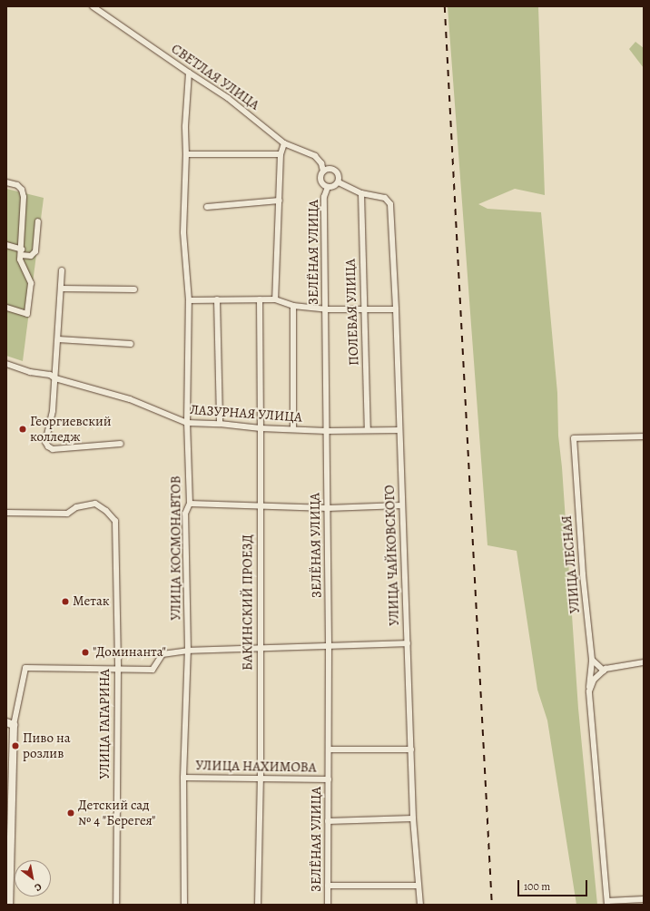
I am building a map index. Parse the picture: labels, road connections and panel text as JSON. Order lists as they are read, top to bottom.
{
  "streets": {
    "street": [
      "СВЕТЛАЯ УЛИЦА",
      "ЗЕЛЁНАЯ УЛИЦА",
      "ПОЛЕВАЯ УЛИЦА",
      "ЛАЗУРНАЯ УЛИЦА",
      "УЛИЦА КОСМОНАВТОВ",
      "УЛИЦА ЧАЙКОВСКОГО",
      "УЛИЦА ЛЕСНАЯ",
      "БАКИНСКИЙ ПРОЕЗД",
      "УЛИЦА ГАГАРИНА",
      "УЛИЦА НАХИМОВА"
    ]
  },
  "crossings": [
    ["СВЕТЛАЯ УЛИЦА", "ЗЕЛЁНАЯ УЛИЦА"],
    ["СВЕТЛАЯ УЛИЦА", "УЛИЦА КОСМОНАВТОВ"],
    ["ЗЕЛЁНАЯ УЛИЦА", "ЛАЗУРНАЯ УЛИЦА"],
    ["ЗЕЛЁНАЯ УЛИЦА", "УЛИЦА НАХИМОВА"],
    ["ПОЛЕВАЯ УЛИЦА", "ЛАЗУРНАЯ УЛИЦА"],
    ["ПОЛЕВАЯ УЛИЦА", "УЛИЦА ЧАЙКОВСКОГО"],
    ["ЛАЗУРНАЯ УЛИЦА", "УЛИЦА КОСМОНАВТОВ"],
    ["ЛАЗУРНАЯ УЛИЦА", "УЛИЦА ЧАЙКОВСКОГО"],
    ["ЛАЗУРНАЯ УЛИЦА", "БАКИНСКИЙ ПРОЕЗД"],
    ["УЛИЦА КОСМОНАВТОВ", "УЛИЦА НАХИМОВА"],
    ["БАКИНСКИЙ ПРОЕЗД", "УЛИЦА НАХИМОВА"]
  ],
  "places": [
    "Георгиевский колледж",
    "Метак",
    "\"Доминанта\"",
    "Пиво на розлив",
    "Детский сад № 4 \"Берегея\""
  ],
  "scale_bar": "100 m",
  "north": "bottom right"
}
